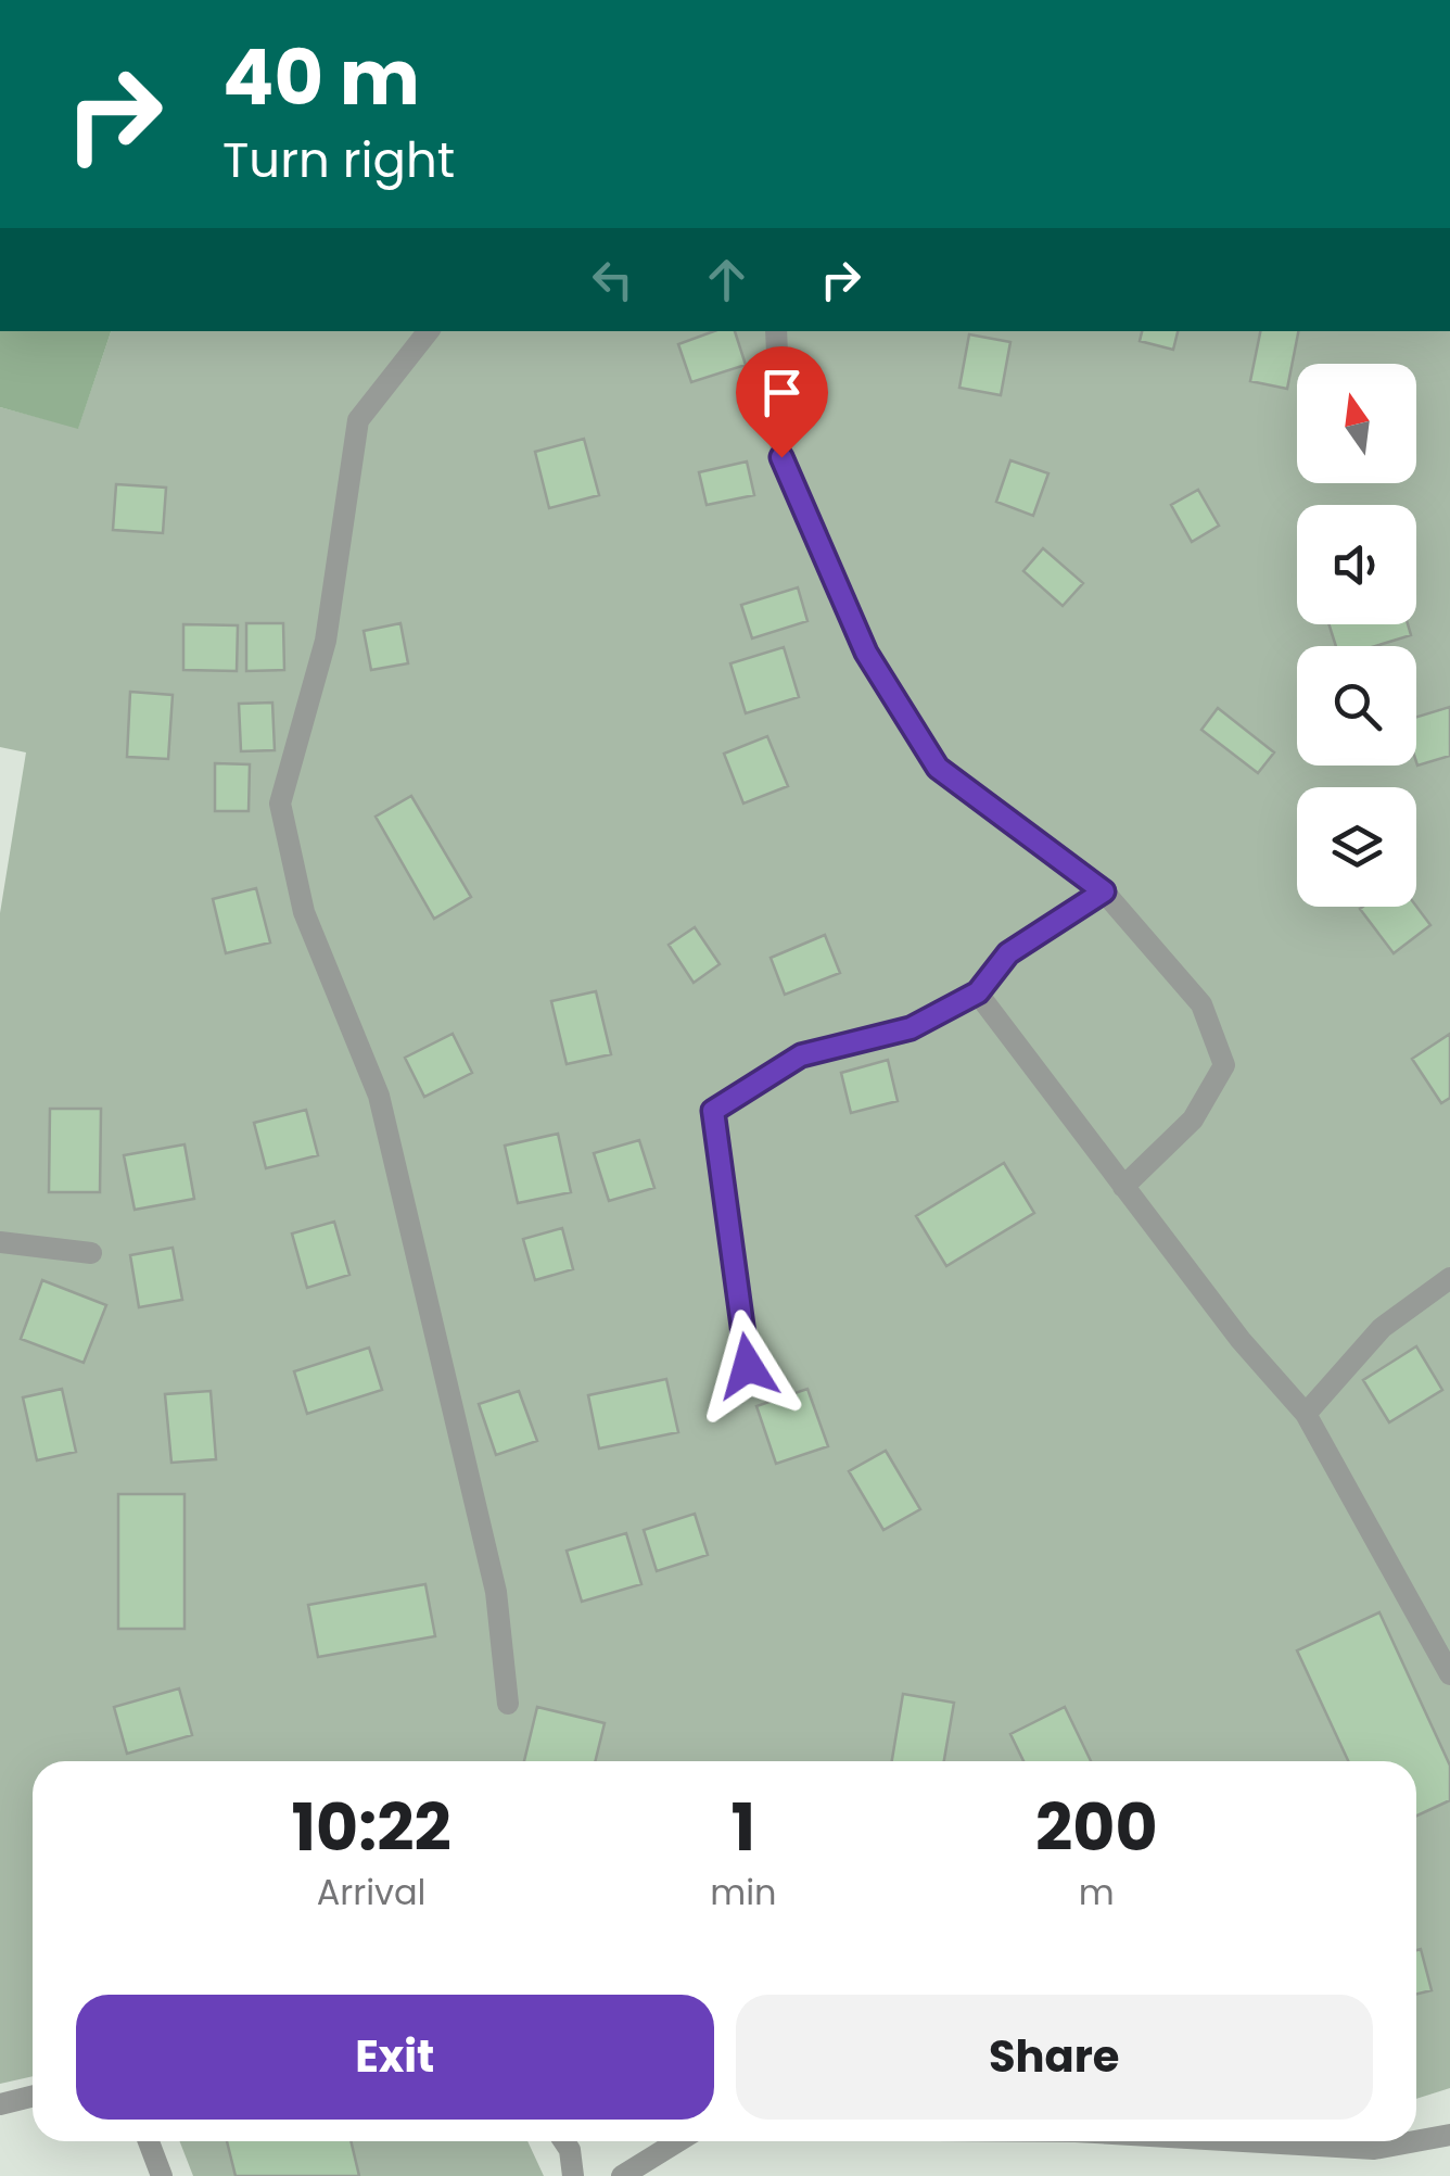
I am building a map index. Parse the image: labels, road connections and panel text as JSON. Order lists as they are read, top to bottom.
{
  "north": "top",
  "page": {
    "turn": ["40 m", "Turn right"],
    "eta": [
      "10:22",
      "Arrival",
      "1",
      "min",
      "200",
      "m"
    ],
    "buttons": ["Exit", "Share"]
  }
}
